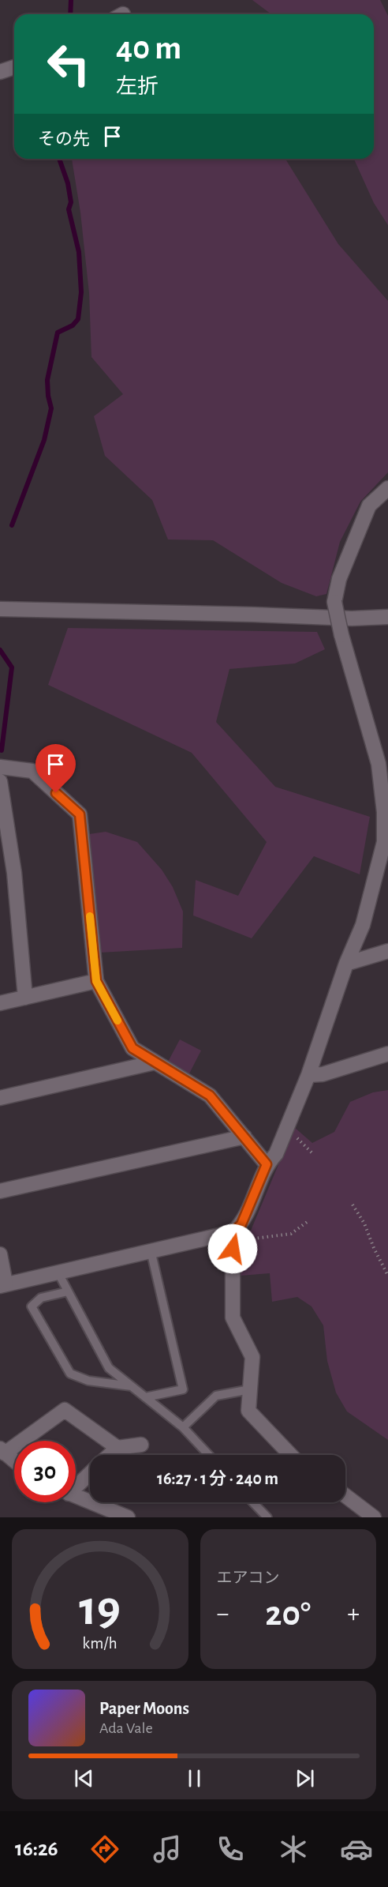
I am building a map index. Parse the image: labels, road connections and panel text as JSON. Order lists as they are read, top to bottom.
{
  "page": {
    "turn": ["40 m", "左折"],
    "then": "その先",
    "limit": "30",
    "trip": "16:27 · 1 分 · 240 m",
    "tile": "エアコン",
    "heat": ["−", "20°", "+"],
    "song": ["Paper Moons", "Ada Vale"],
    "tabs": "16:26",
    "gauge": ["19", "km/h"]
  }
}
